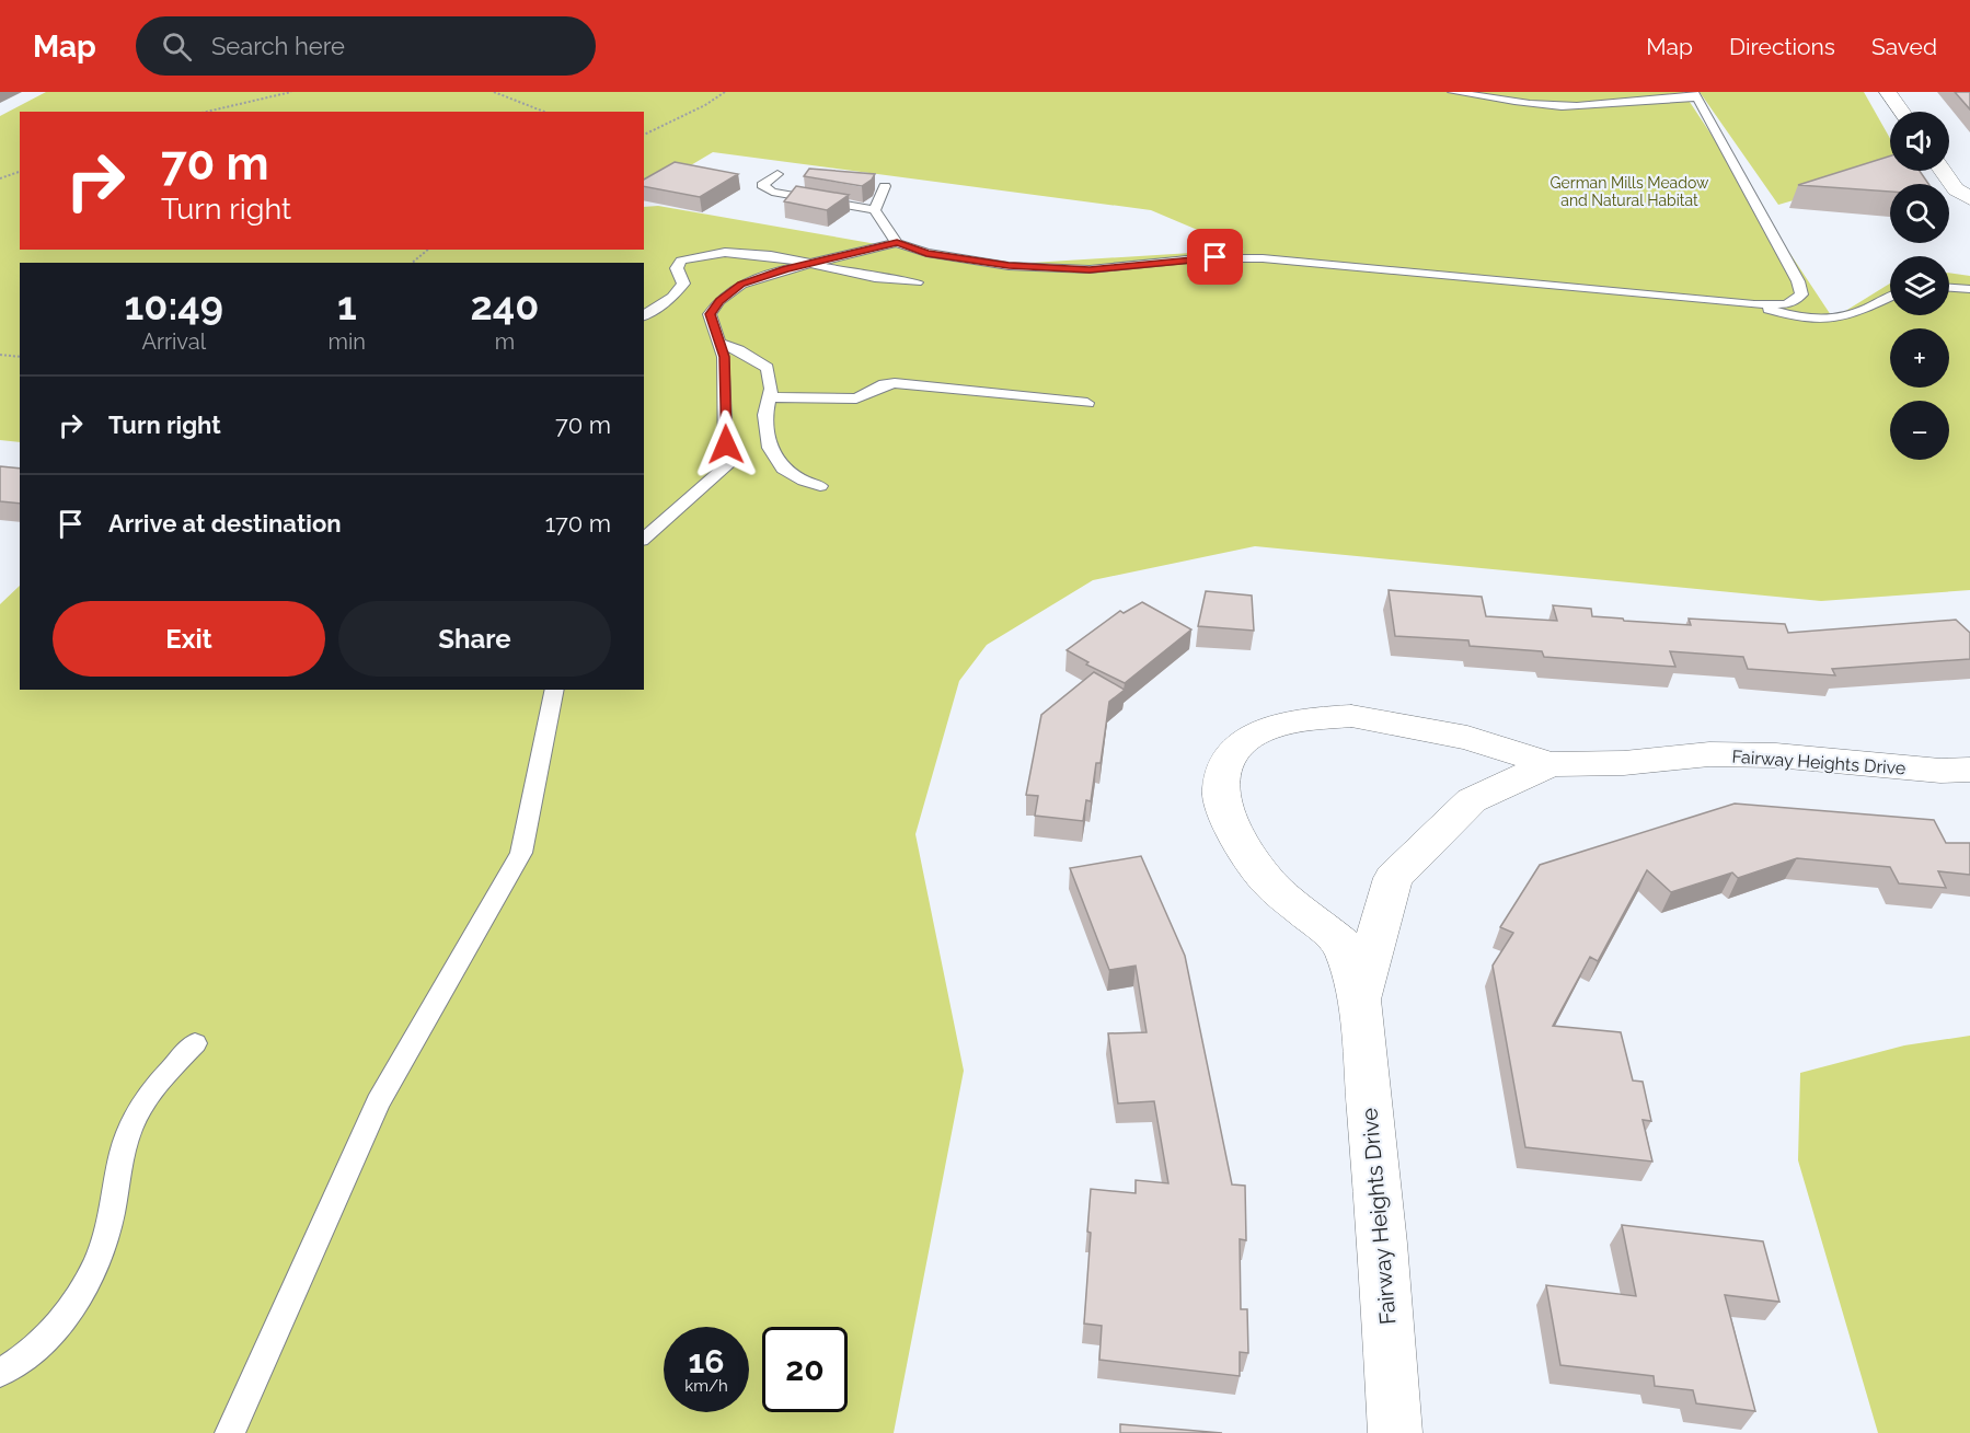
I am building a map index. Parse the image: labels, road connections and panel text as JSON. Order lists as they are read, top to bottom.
{
  "streets": {
    "street": ["Fairway Heights Drive"]
  },
  "parks": ["German Mills Meadow and Natural Habitat"],
  "page": {
    "header": "Map",
    "search": "Search here",
    "nav": ["Map", "Directions", "Saved"],
    "map_buttons": ["+", "−"],
    "turn": ["70 m", "Turn right"],
    "eta": [
      "10:49",
      "Arrival",
      "1",
      "min",
      "240",
      "m"
    ],
    "list": [
      {
        "name": "Turn right",
        "value": "70 m"
      },
      {
        "name": "Arrive at destination",
        "value": "170 m"
      }
    ],
    "buttons": ["Exit", "Share"],
    "speed": "16 km/h",
    "limit": "20"
  }
}
